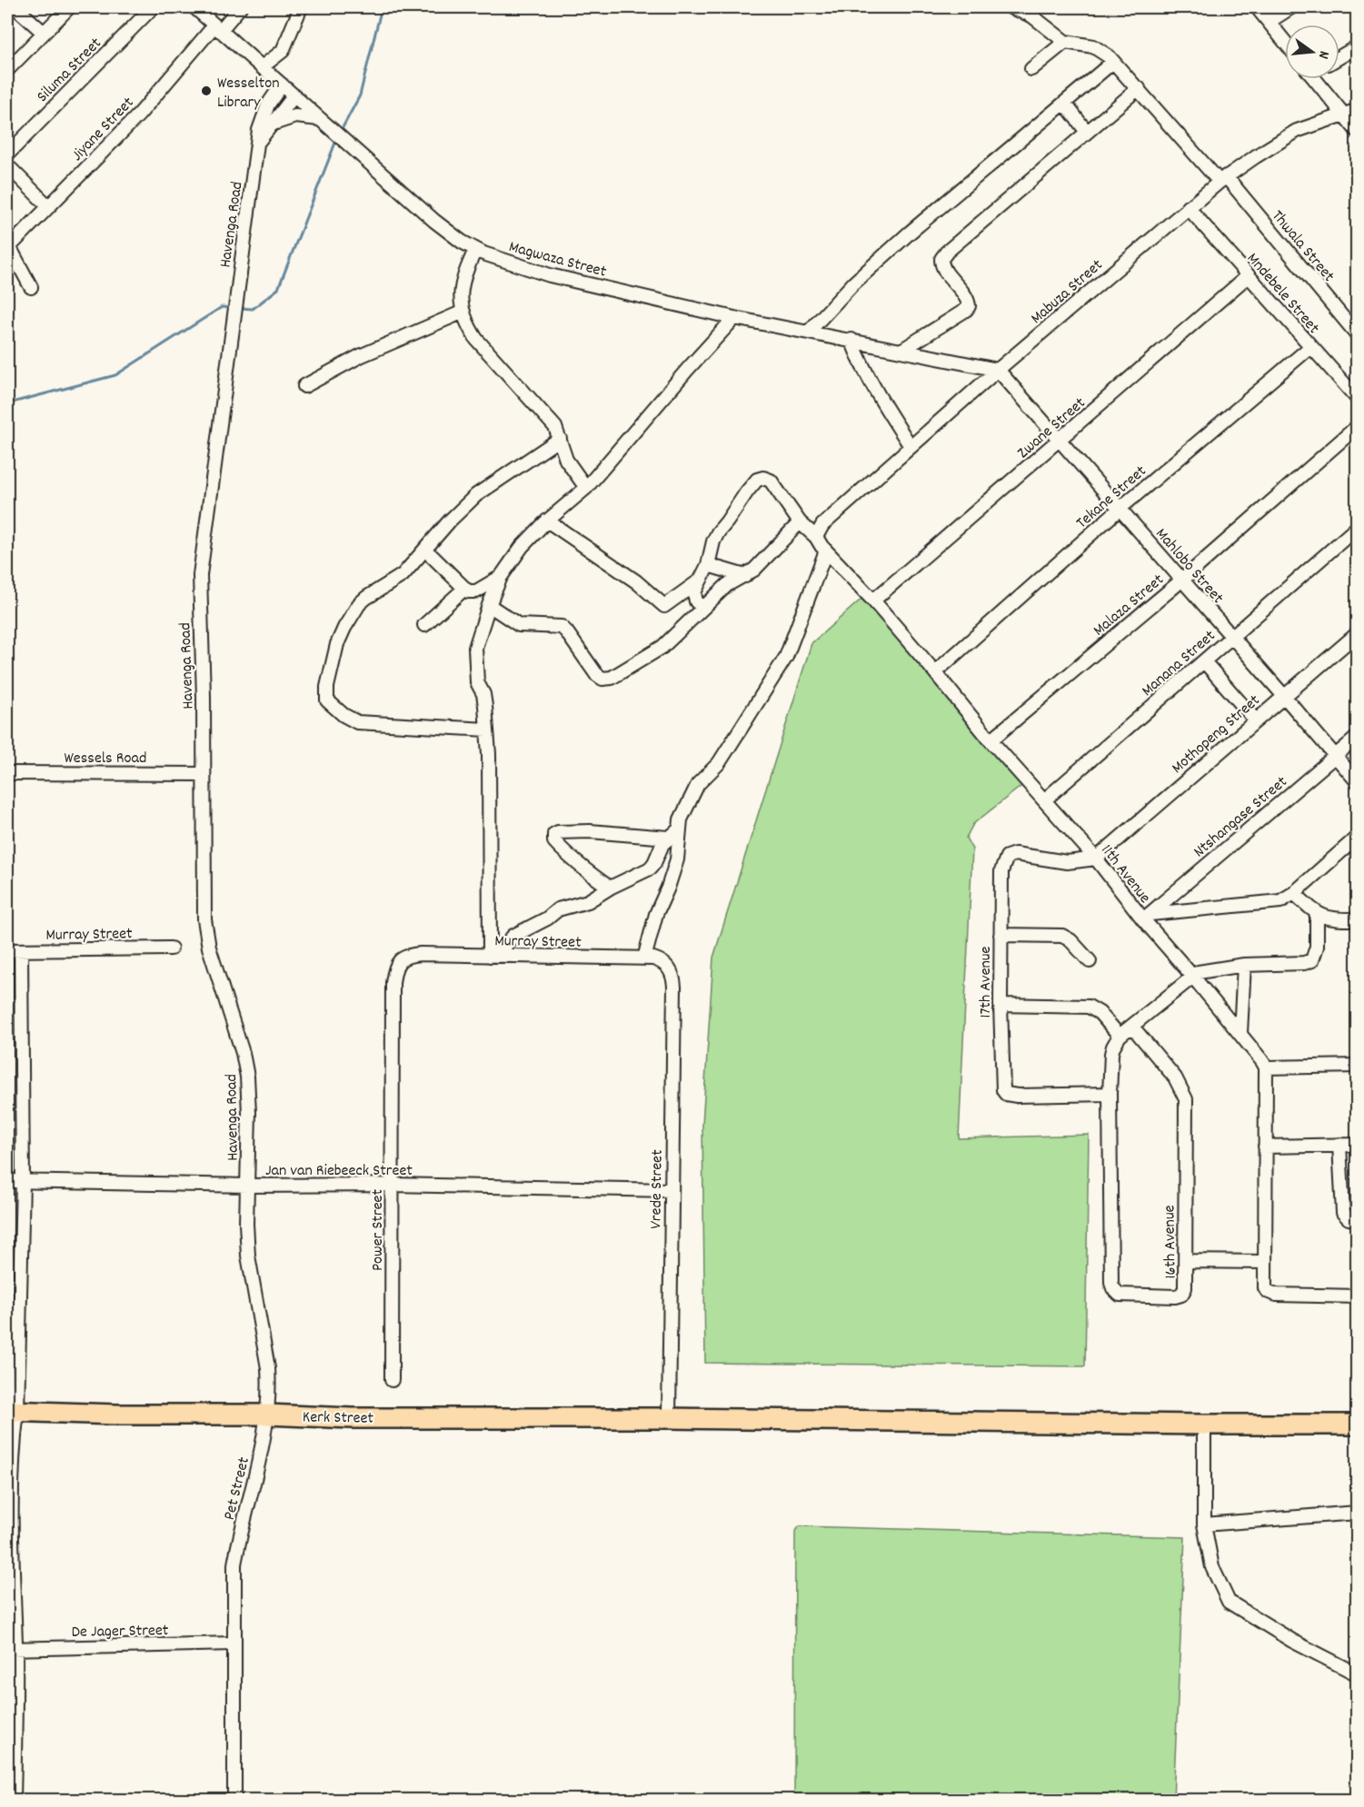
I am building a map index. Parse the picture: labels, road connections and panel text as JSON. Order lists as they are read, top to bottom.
{
  "streets": {
    "highway": ["Kerk Street"],
    "street": [
      "Siluma Street",
      "Jiyane Street",
      "Havenga Road",
      "Thwala Street",
      "Magwaza Street",
      "Mabuza Street",
      "Mndebele Street",
      "Zwane Street",
      "Tekane Street",
      "Mahlobo Street",
      "Malaza Street",
      "Manana Street",
      "Mothopeng Street",
      "Wessels Road",
      "Ntshangase Street",
      "11th Avenue",
      "Murray Street",
      "17th Avenue",
      "Jan van Riebeeck Street",
      "Vrede Street",
      "Power Street",
      "16th Avenue",
      "Pet Street",
      "De Jager Street"
    ]
  },
  "crossings": [
    ["Jiyane Street", "Magwaza Street"],
    ["Havenga Road", "Magwaza Street"],
    ["Havenga Road", "Wessels Road"],
    ["Havenga Road", "Jan van Riebeeck Street"],
    ["Havenga Road", "Pet Street"],
    ["Thwala Street", "Mabuza Street"],
    ["Magwaza Street", "Mabuza Street"],
    ["Magwaza Street", "Mahlobo Street"],
    ["Mabuza Street", "Mndebele Street"],
    ["Mabuza Street", "Mahlobo Street"],
    ["Mabuza Street", "11th Avenue"],
    ["Mndebele Street", "Zwane Street"],
    ["Mndebele Street", "Tekane Street"],
    ["Zwane Street", "Mahlobo Street"],
    ["Zwane Street", "11th Avenue"],
    ["Tekane Street", "Mahlobo Street"],
    ["Tekane Street", "11th Avenue"],
    ["Mahlobo Street", "Malaza Street"],
    ["Mahlobo Street", "Manana Street"],
    ["Mahlobo Street", "Mothopeng Street"],
    ["Mahlobo Street", "Ntshangase Street"],
    ["Malaza Street", "11th Avenue"],
    ["Manana Street", "11th Avenue"],
    ["Mothopeng Street", "11th Avenue"],
    ["Mothopeng Street", "17th Avenue"],
    ["Ntshangase Street", "11th Avenue"],
    ["11th Avenue", "17th Avenue"],
    ["Murray Street", "Vrede Street"],
    ["Murray Street", "Power Street"],
    ["17th Avenue", "16th Avenue"],
    ["Jan van Riebeeck Street", "Vrede Street"],
    ["Jan van Riebeeck Street", "Power Street"],
    ["Jan van Riebeeck Street", "Pet Street"],
    ["Vrede Street", "Kerk Street"],
    ["Kerk Street", "Pet Street"],
    ["Pet Street", "De Jager Street"]
  ],
  "places": ["Wesselton Library"],
  "north": "right"
}
